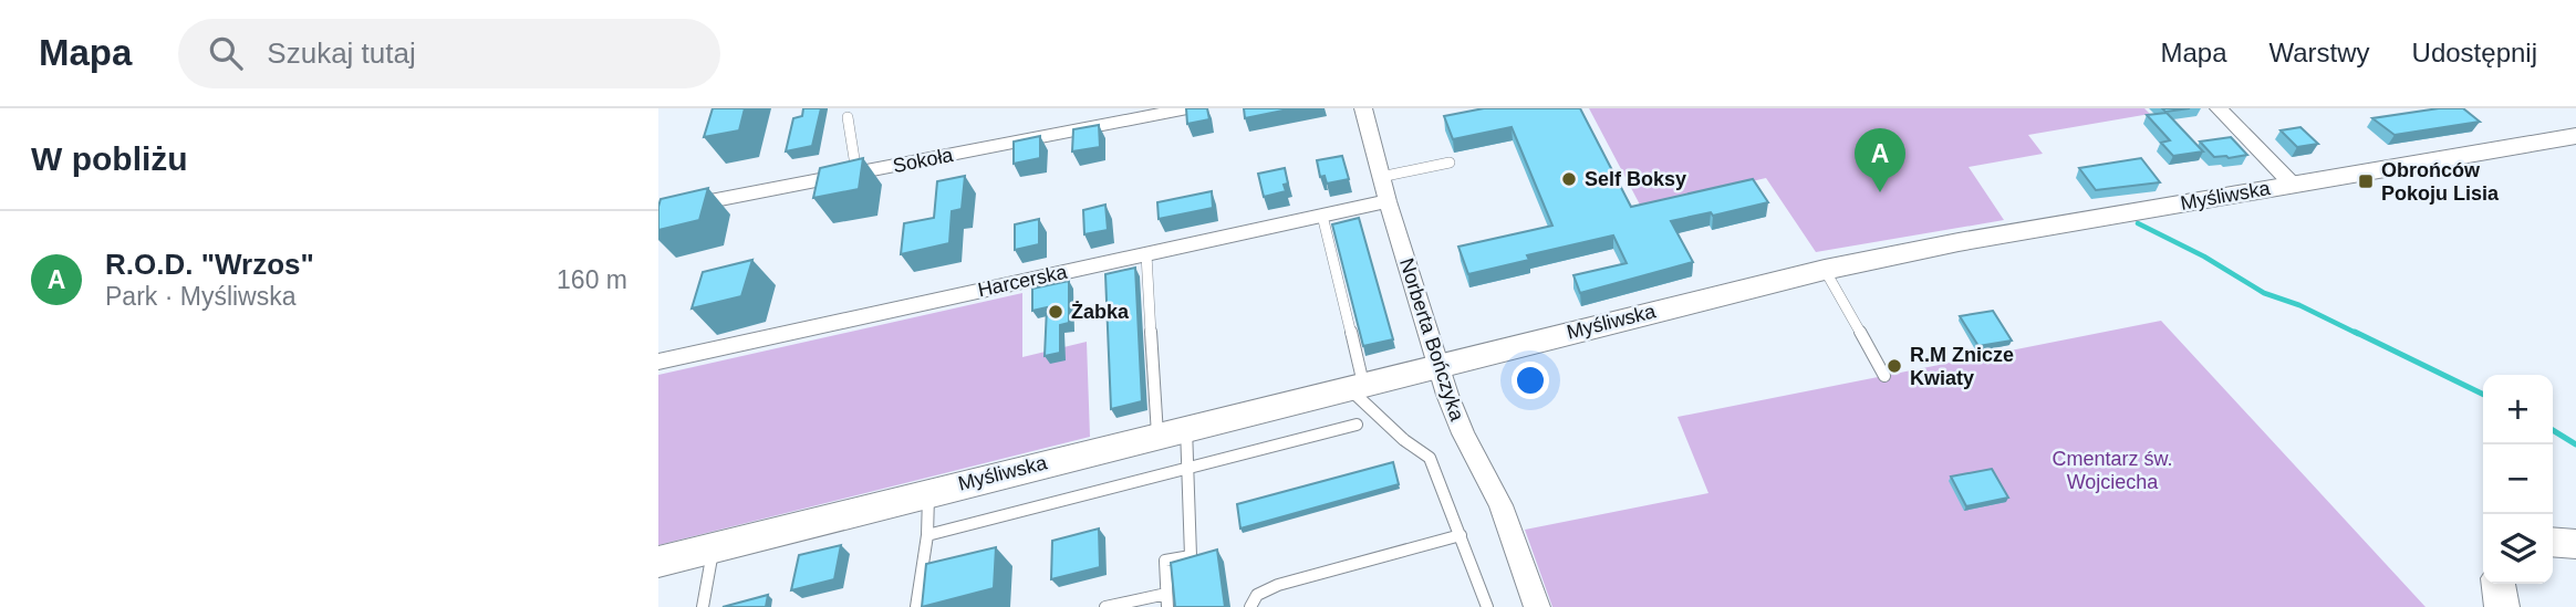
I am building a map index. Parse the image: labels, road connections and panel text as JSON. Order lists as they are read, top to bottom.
{
  "streets": {
    "street": [
      "Sokoła",
      "Myśliwska",
      "Harcerska",
      "Norberta Bończyka"
    ]
  },
  "crossings": [
    ["Myśliwska", "Norberta Bończyka"],
    ["Harcerska", "Norberta Bończyka"]
  ],
  "parks": ["Cmentarz św. Wojciecha"],
  "places": {
    "other": ["Self Boksy", "Żabka", "R.M Znicze Kwiaty"],
    "transit": ["Obrońców Pokoju Lisia"]
  },
  "page": {
    "header": "Mapa",
    "search": "Szukaj tutaj",
    "nav": ["Mapa", "Warstwy", "Udostępnij"],
    "heading": "W pobliżu",
    "pins": "A",
    "list": [
      {
        "mark": "A",
        "name": "R.O.D. \"Wrzos\"",
        "note": "Park · Myśliwska",
        "value": "160 m"
      }
    ],
    "map_buttons": ["+", "−"]
  }
}
